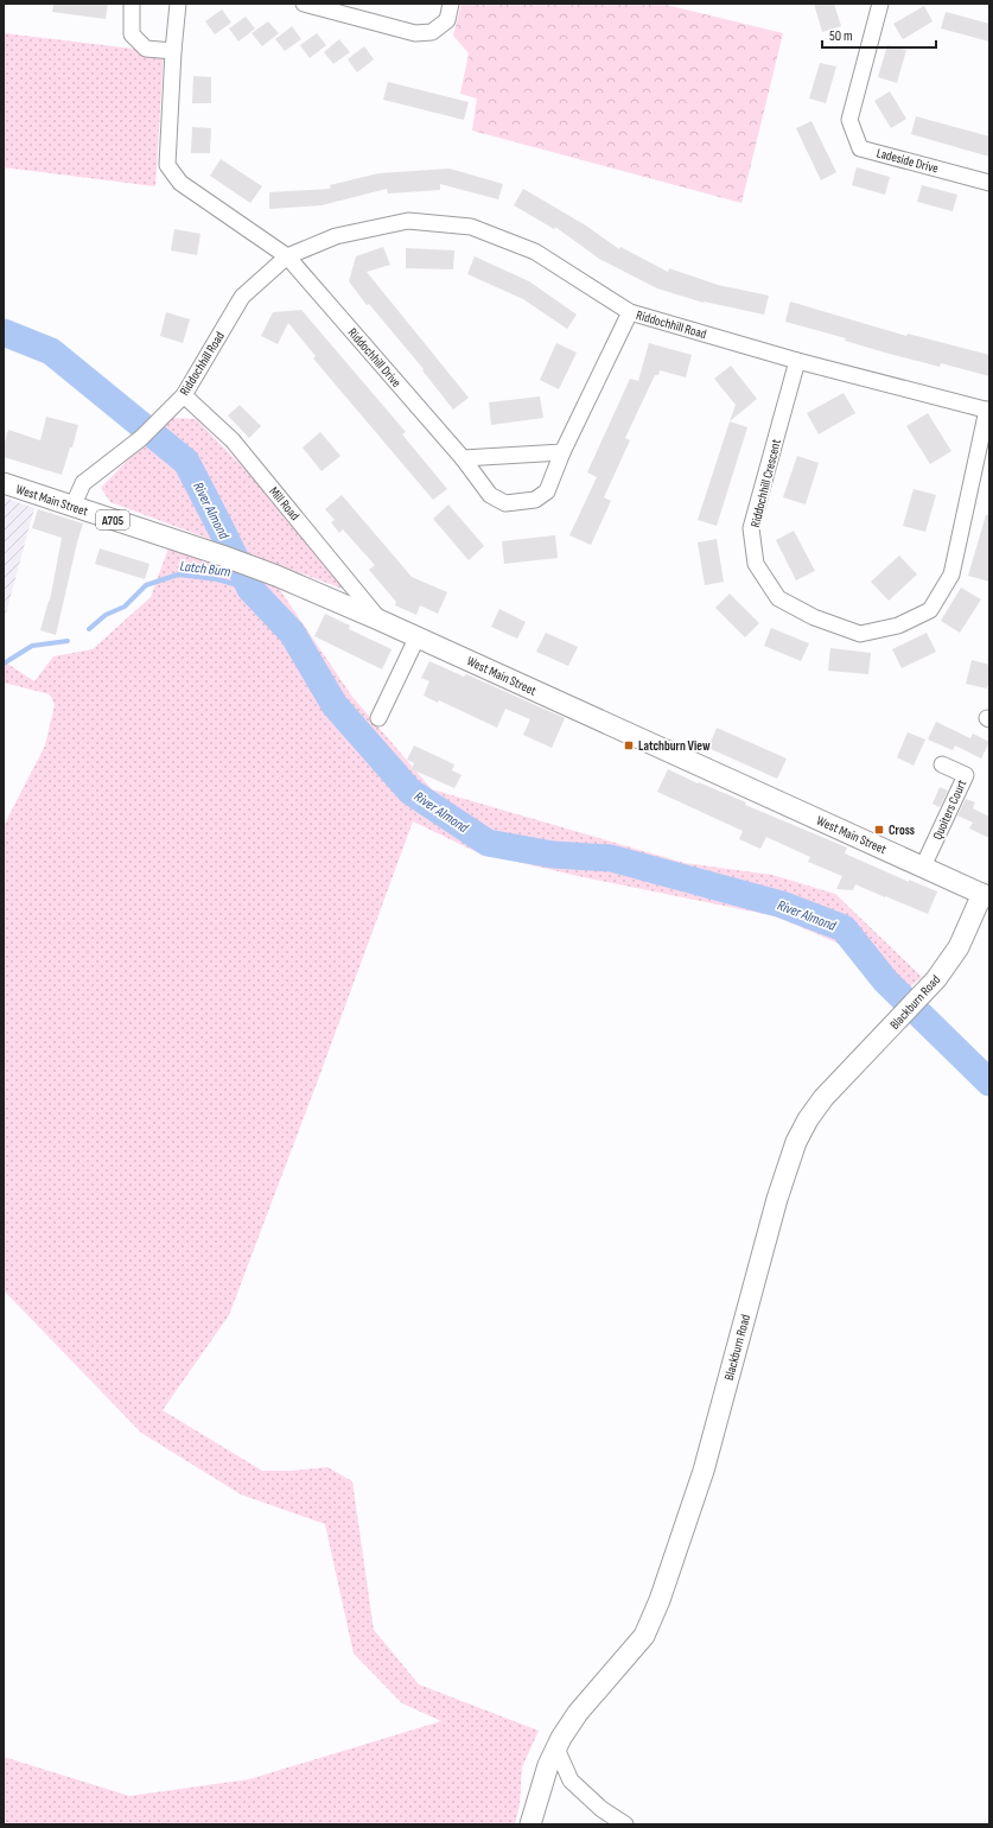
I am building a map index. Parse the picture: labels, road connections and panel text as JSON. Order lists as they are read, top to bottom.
{
  "streets": {
    "main road": ["West Main Street", "A705", "Blackburn Road"],
    "street": [
      "Ladeside Drive",
      "Riddochhill Road",
      "Riddochhill Drive",
      "Riddochhill Crescent",
      "Mill Road",
      "Quoiters Court"
    ]
  },
  "crossings": [
    ["Riddochhill Road", "Riddochhill Drive"],
    ["Riddochhill Road", "Riddochhill Crescent"],
    ["Riddochhill Road", "West Main Street"],
    ["Riddochhill Road", "Mill Road"],
    ["West Main Street", "Mill Road"],
    ["West Main Street", "Quoiters Court"],
    ["West Main Street", "Blackburn Road"]
  ],
  "water": ["River Almond", "Latch Burn"],
  "places": {
    "transit": ["Latchburn View", "Cross"]
  },
  "scale_bar": "50 m"
}
